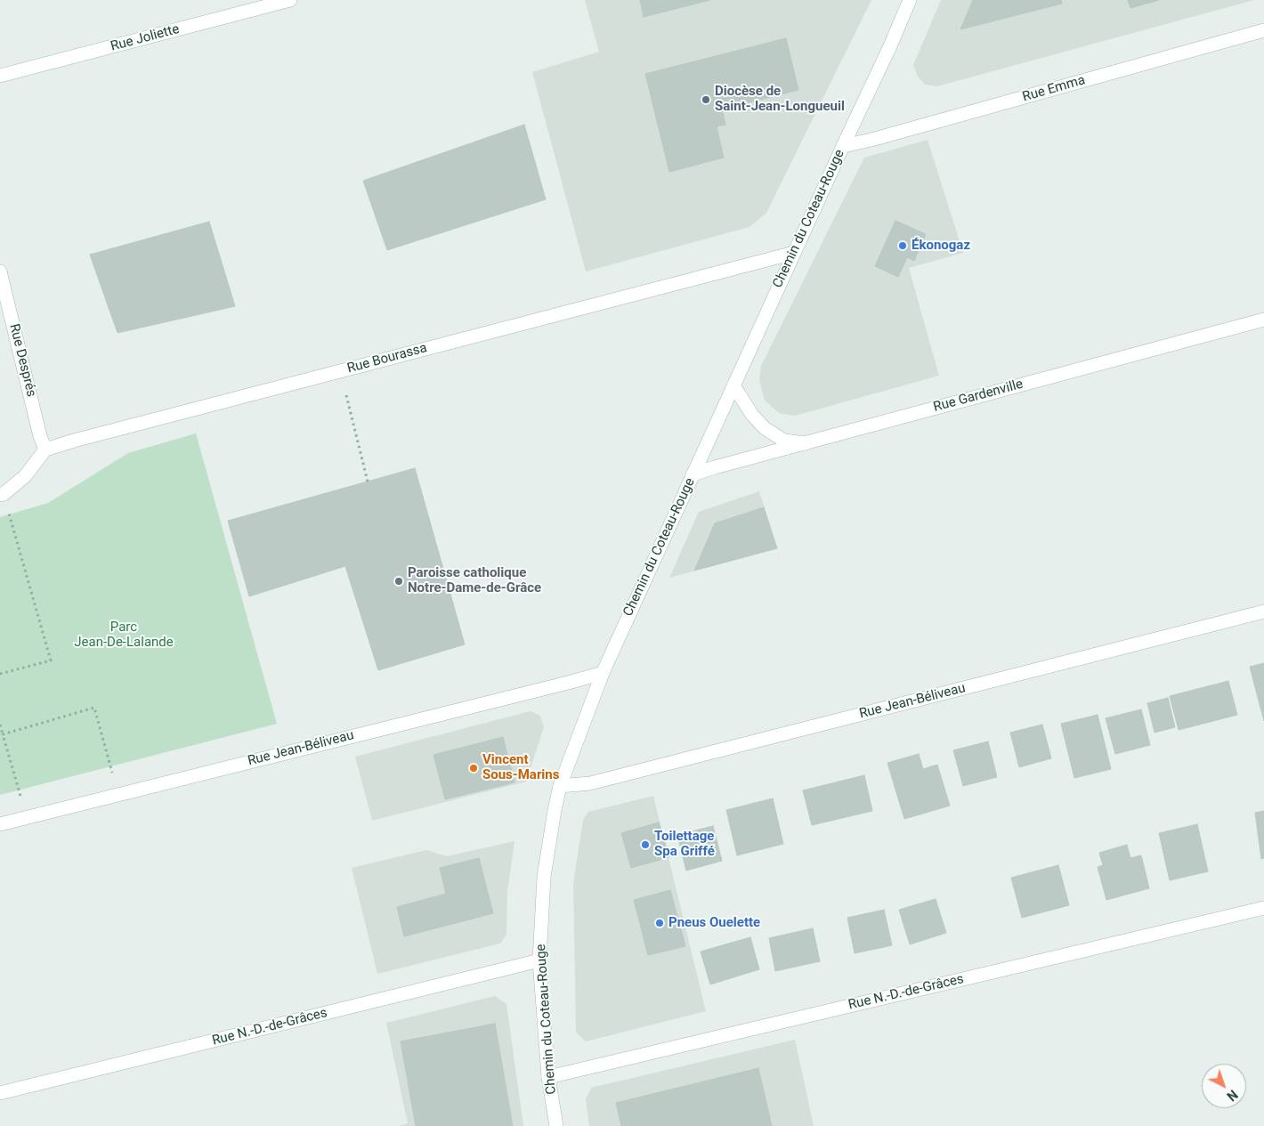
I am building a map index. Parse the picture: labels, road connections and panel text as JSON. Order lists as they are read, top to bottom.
{
  "streets": {
    "street": [
      "Rue Joliette",
      "Rue Emma",
      "Chemin du Coteau-Rouge",
      "Rue Bourassa",
      "Rue Després",
      "Rue Gardenville",
      "Rue Jean-Béliveau",
      "Rue N.-D.-de-Grâces"
    ]
  },
  "crossings": [
    ["Rue Emma", "Chemin du Coteau-Rouge"],
    ["Chemin du Coteau-Rouge", "Rue Bourassa"],
    ["Chemin du Coteau-Rouge", "Rue Gardenville"],
    ["Chemin du Coteau-Rouge", "Rue Jean-Béliveau"],
    ["Chemin du Coteau-Rouge", "Rue N.-D.-de-Grâces"],
    ["Rue Bourassa", "Rue Després"]
  ],
  "parks": ["Parc Jean-De-Lalande"],
  "places": [
    "Diocèse de Saint-Jean-Longueuil",
    "Ékonogaz",
    "Paroisse catholique Notre-Dame-de-Grâce",
    "Vincent Sous-Marins",
    "Toilettage Spa Griffé",
    "Pneus Ouelette"
  ],
  "north": "bottom right"
}
